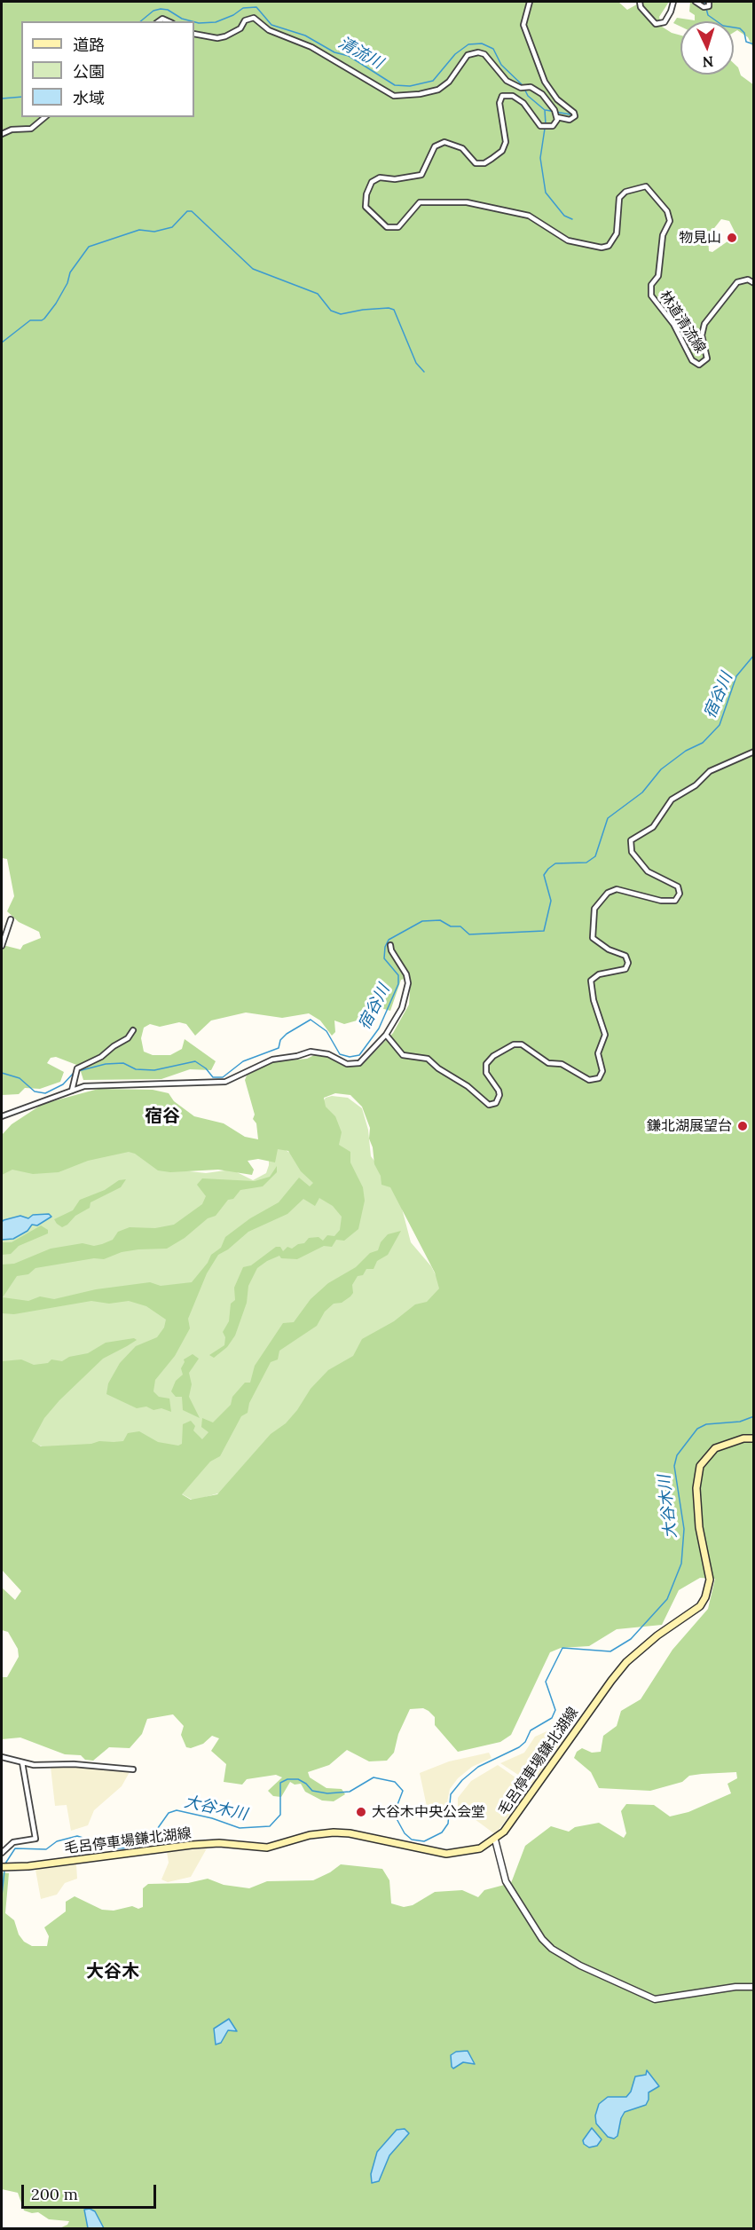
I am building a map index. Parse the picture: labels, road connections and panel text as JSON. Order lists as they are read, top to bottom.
{
  "streets": {
    "main road": ["毛呂停車場鎌北湖線"],
    "street": ["林道清流線"]
  },
  "districts": ["宿谷", "大谷木"],
  "water": ["清流川", "宿谷川", "大谷木川"],
  "places": ["物見山", "鎌北湖展望台", "大谷木中央公会堂"],
  "legend": ["道路", "公園", "水域"],
  "scale_bar": "200 m",
  "north": "bottom"
}
